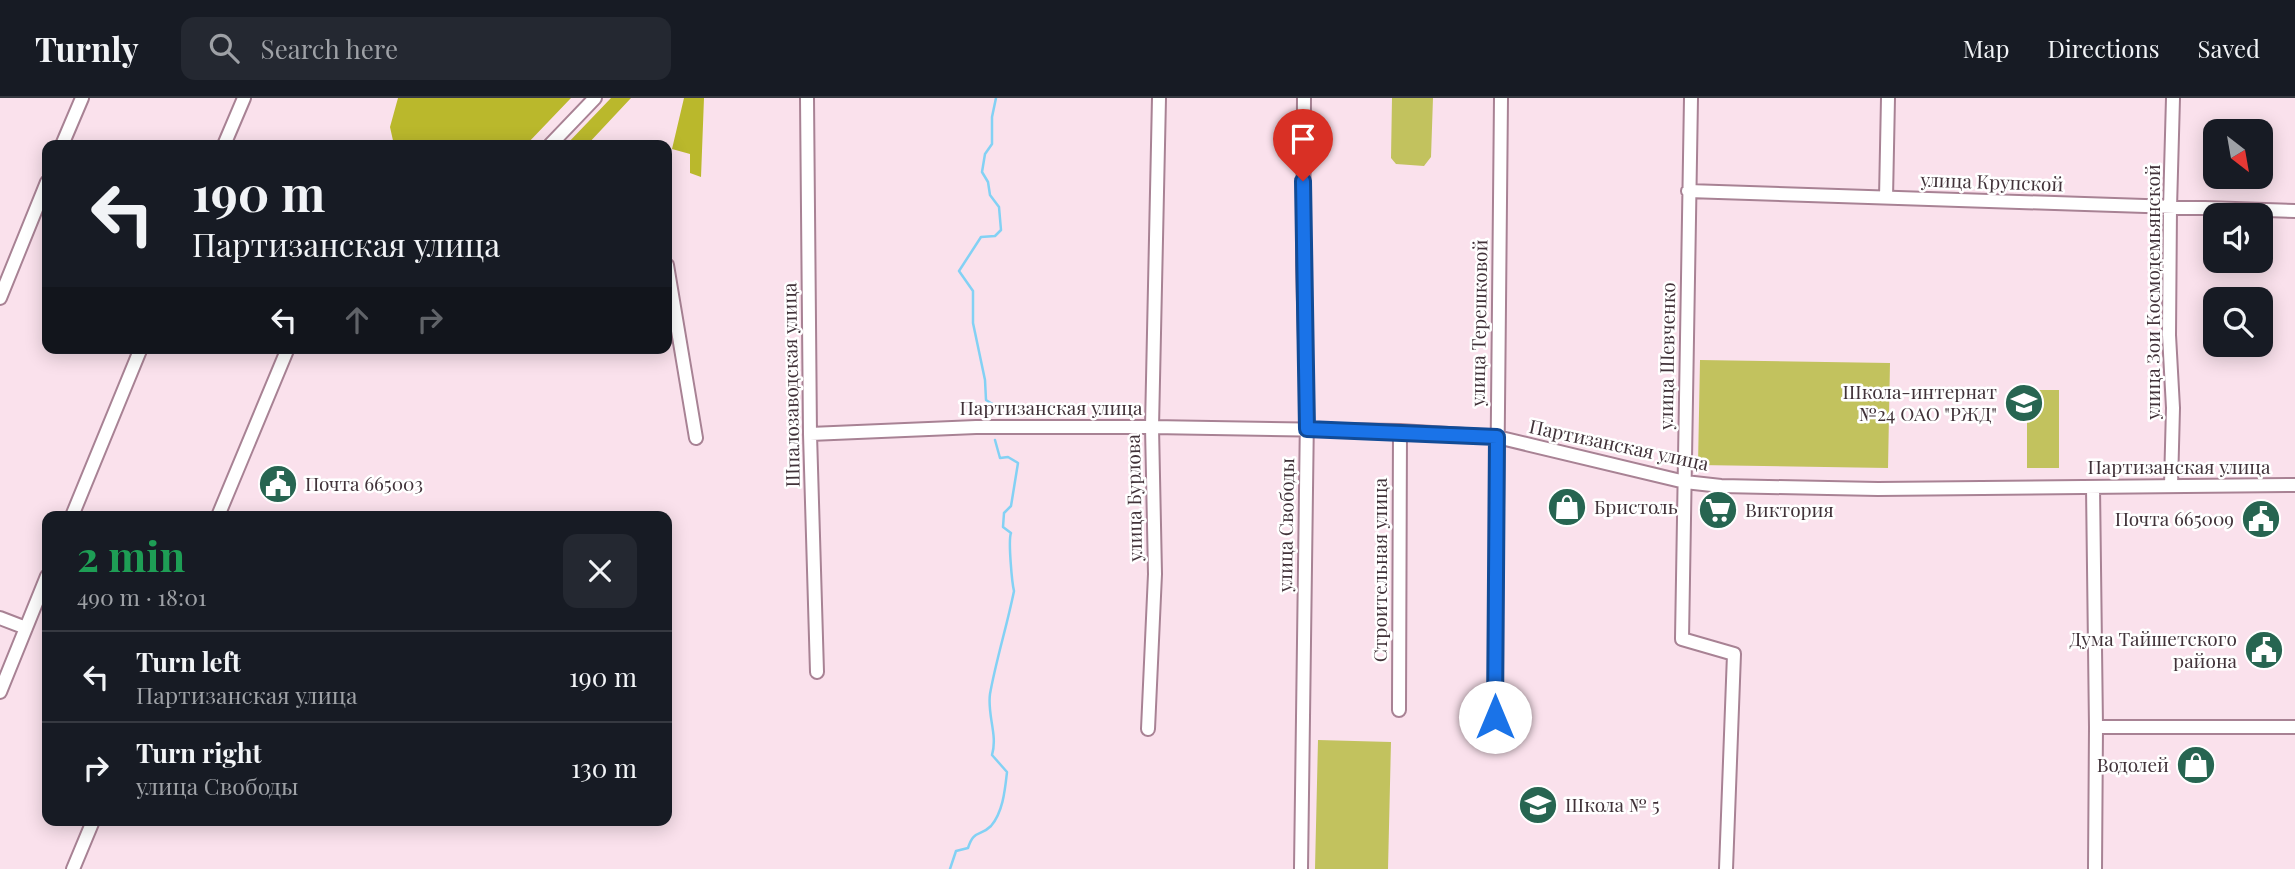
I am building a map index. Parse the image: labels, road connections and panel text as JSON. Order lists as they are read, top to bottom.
{
  "streets": {
    "street": [
      "улица Крупской",
      "улица Зои Космодемьянской",
      "улица Терешковой",
      "улица Шевченко",
      "Шпалозаводская улица",
      "Партизанская улица",
      "улица Бурлова",
      "улица Свободы",
      "Строительная улица"
    ]
  },
  "crossings": [
    ["улица Крупской", "улица Зои Космодемьянской"],
    ["улица Крупской", "улица Шевченко"],
    ["улица Зои Космодемьянской", "Партизанская улица"],
    ["улица Терешковой", "Партизанская улица"],
    ["улица Шевченко", "Партизанская улица"],
    ["Шпалозаводская улица", "Партизанская улица"],
    ["Партизанская улица", "улица Бурлова"],
    ["Партизанская улица", "улица Свободы"],
    ["Партизанская улица", "Строительная улица"]
  ],
  "places": {
    "school or university": ["Школа-интернат №24 ОАО \"РЖД\"", "Школа № 5"],
    "public building": ["Почта 665003", "Почта 665009", "Дума Тайшетского района"],
    "shop": ["Бристоль", "Водолей"],
    "supermarket": ["Виктория"]
  },
  "north": "bottom right",
  "page": {
    "header": "Turnly",
    "search": "Search here",
    "nav": ["Map", "Directions", "Saved"],
    "turn": ["190 m", "Партизанская улица"],
    "heading": ["2 min", "490 m · 18:01"],
    "list": [
      {
        "name": "Turn left",
        "note": "Партизанская улица",
        "value": "190 m"
      },
      {
        "name": "Turn right",
        "note": "улица Свободы",
        "value": "130 m"
      }
    ]
  }
}
